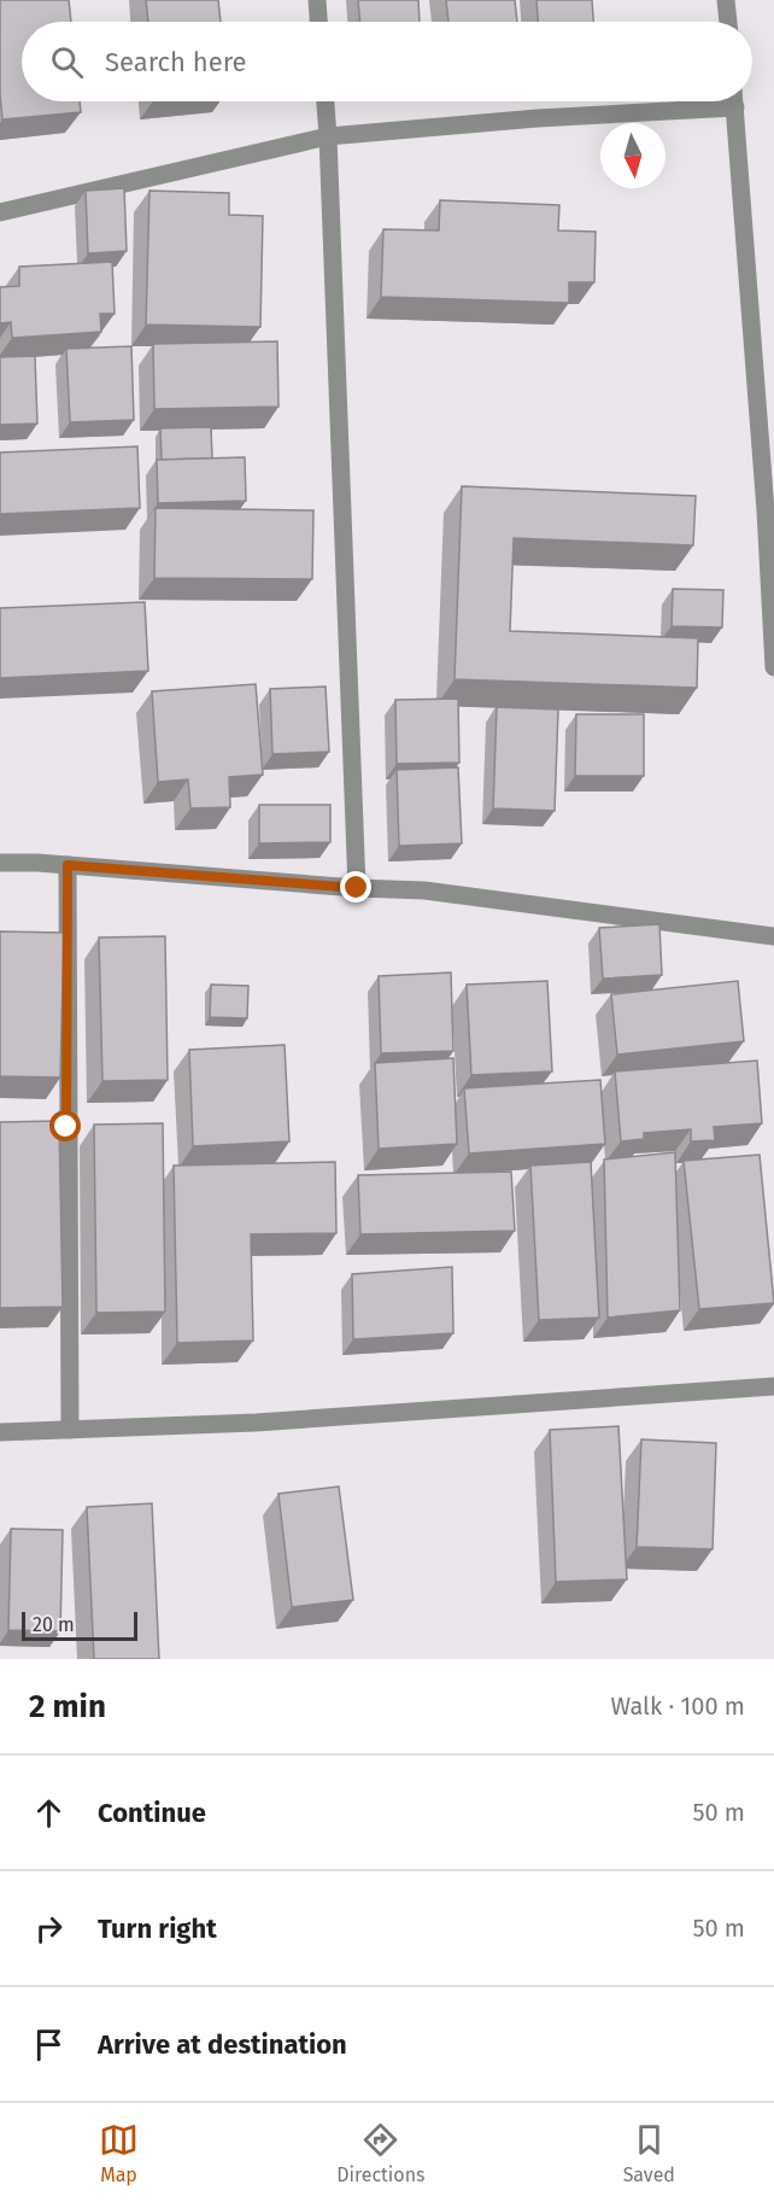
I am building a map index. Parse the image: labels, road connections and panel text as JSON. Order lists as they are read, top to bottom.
{
  "scale_bar": "20 m",
  "north": "bottom",
  "page": {
    "search": "Search here",
    "scale": "20 m",
    "heading": ["2 min", "Walk · 100 m"],
    "list": [
      ["Continue", "50 m"],
      ["Turn right", "50 m"],
      "Arrive at destination"
    ],
    "nav": ["Map", "Directions", "Saved"]
  }
}
